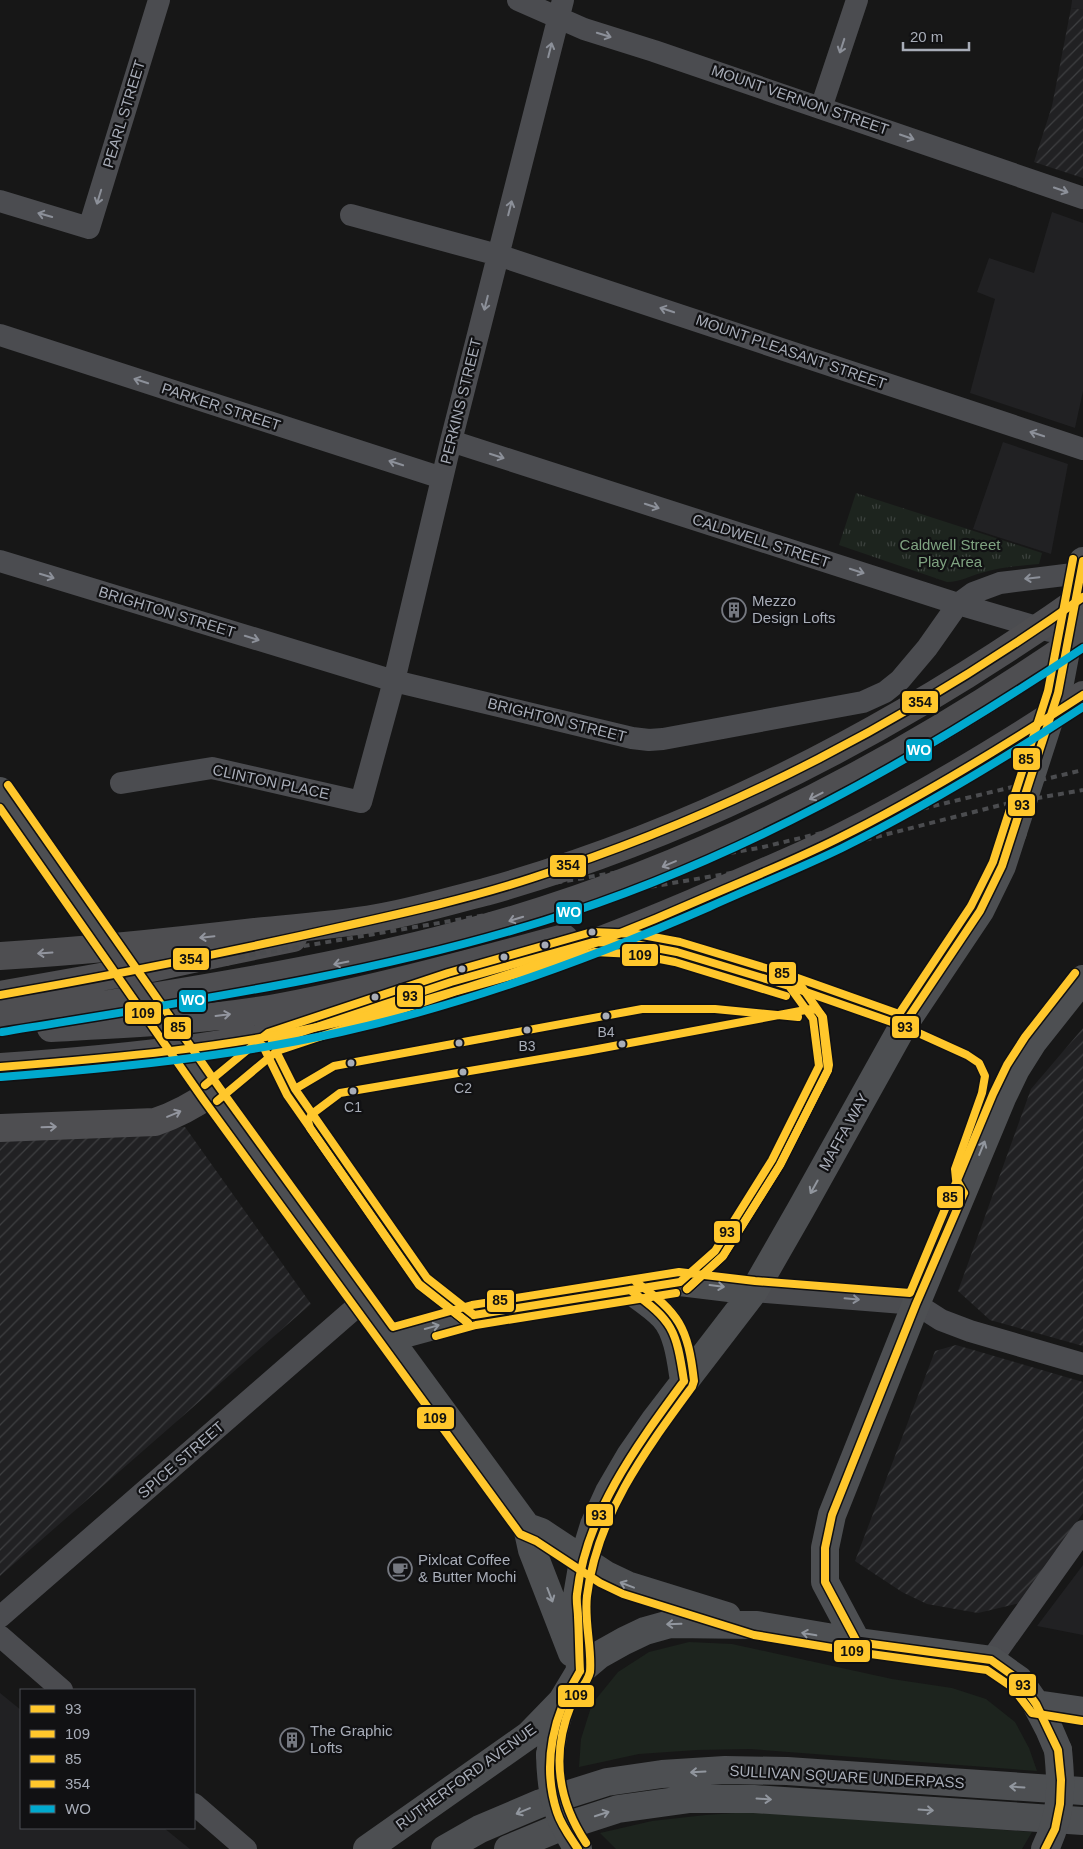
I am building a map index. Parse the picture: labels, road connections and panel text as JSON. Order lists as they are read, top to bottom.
{
  "streets": {
    "main road": ["MAFFA WAY", "RUTHERFORD AVENUE", "SULLIVAN SQUARE UNDERPASS"],
    "street": [
      "MOUNT VERNON STREET",
      "PEARL STREET",
      "MOUNT PLEASANT STREET",
      "PERKINS STREET",
      "PARKER STREET",
      "CALDWELL STREET",
      "BRIGHTON STREET",
      "CLINTON PLACE",
      "SPICE STREET"
    ]
  },
  "crossings": [
    ["MOUNT VERNON STREET", "PERKINS STREET"],
    ["MOUNT PLEASANT STREET", "PERKINS STREET"],
    ["PERKINS STREET", "PARKER STREET"],
    ["PERKINS STREET", "CALDWELL STREET"],
    ["PERKINS STREET", "BRIGHTON STREET"],
    ["PERKINS STREET", "CLINTON PLACE"],
    ["CALDWELL STREET", "BRIGHTON STREET"],
    ["CALDWELL STREET", "MAFFA WAY"]
  ],
  "one_way": [
    "MOUNT VERNON STREET",
    "MOUNT PLEASANT STREET",
    "PARKER STREET",
    "CALDWELL STREET"
  ],
  "parks": ["Caldwell Street Play Area"],
  "places": {
    "building": ["Mezzo Design Lofts", "The Graphic Lofts"],
    "other": [
      "B4",
      "B3",
      "C2",
      "C1"
    ],
    "cafe": ["Pixlcat Coffee & Butter Mochi"]
  },
  "lines": [
    "transit line 85",
    "transit line 93",
    "transit line 354",
    "transit line WO",
    "transit line 109"
  ],
  "legend": [
    "93",
    "109",
    "85",
    "354",
    "WO"
  ],
  "scale_bar": "20 m"
}
